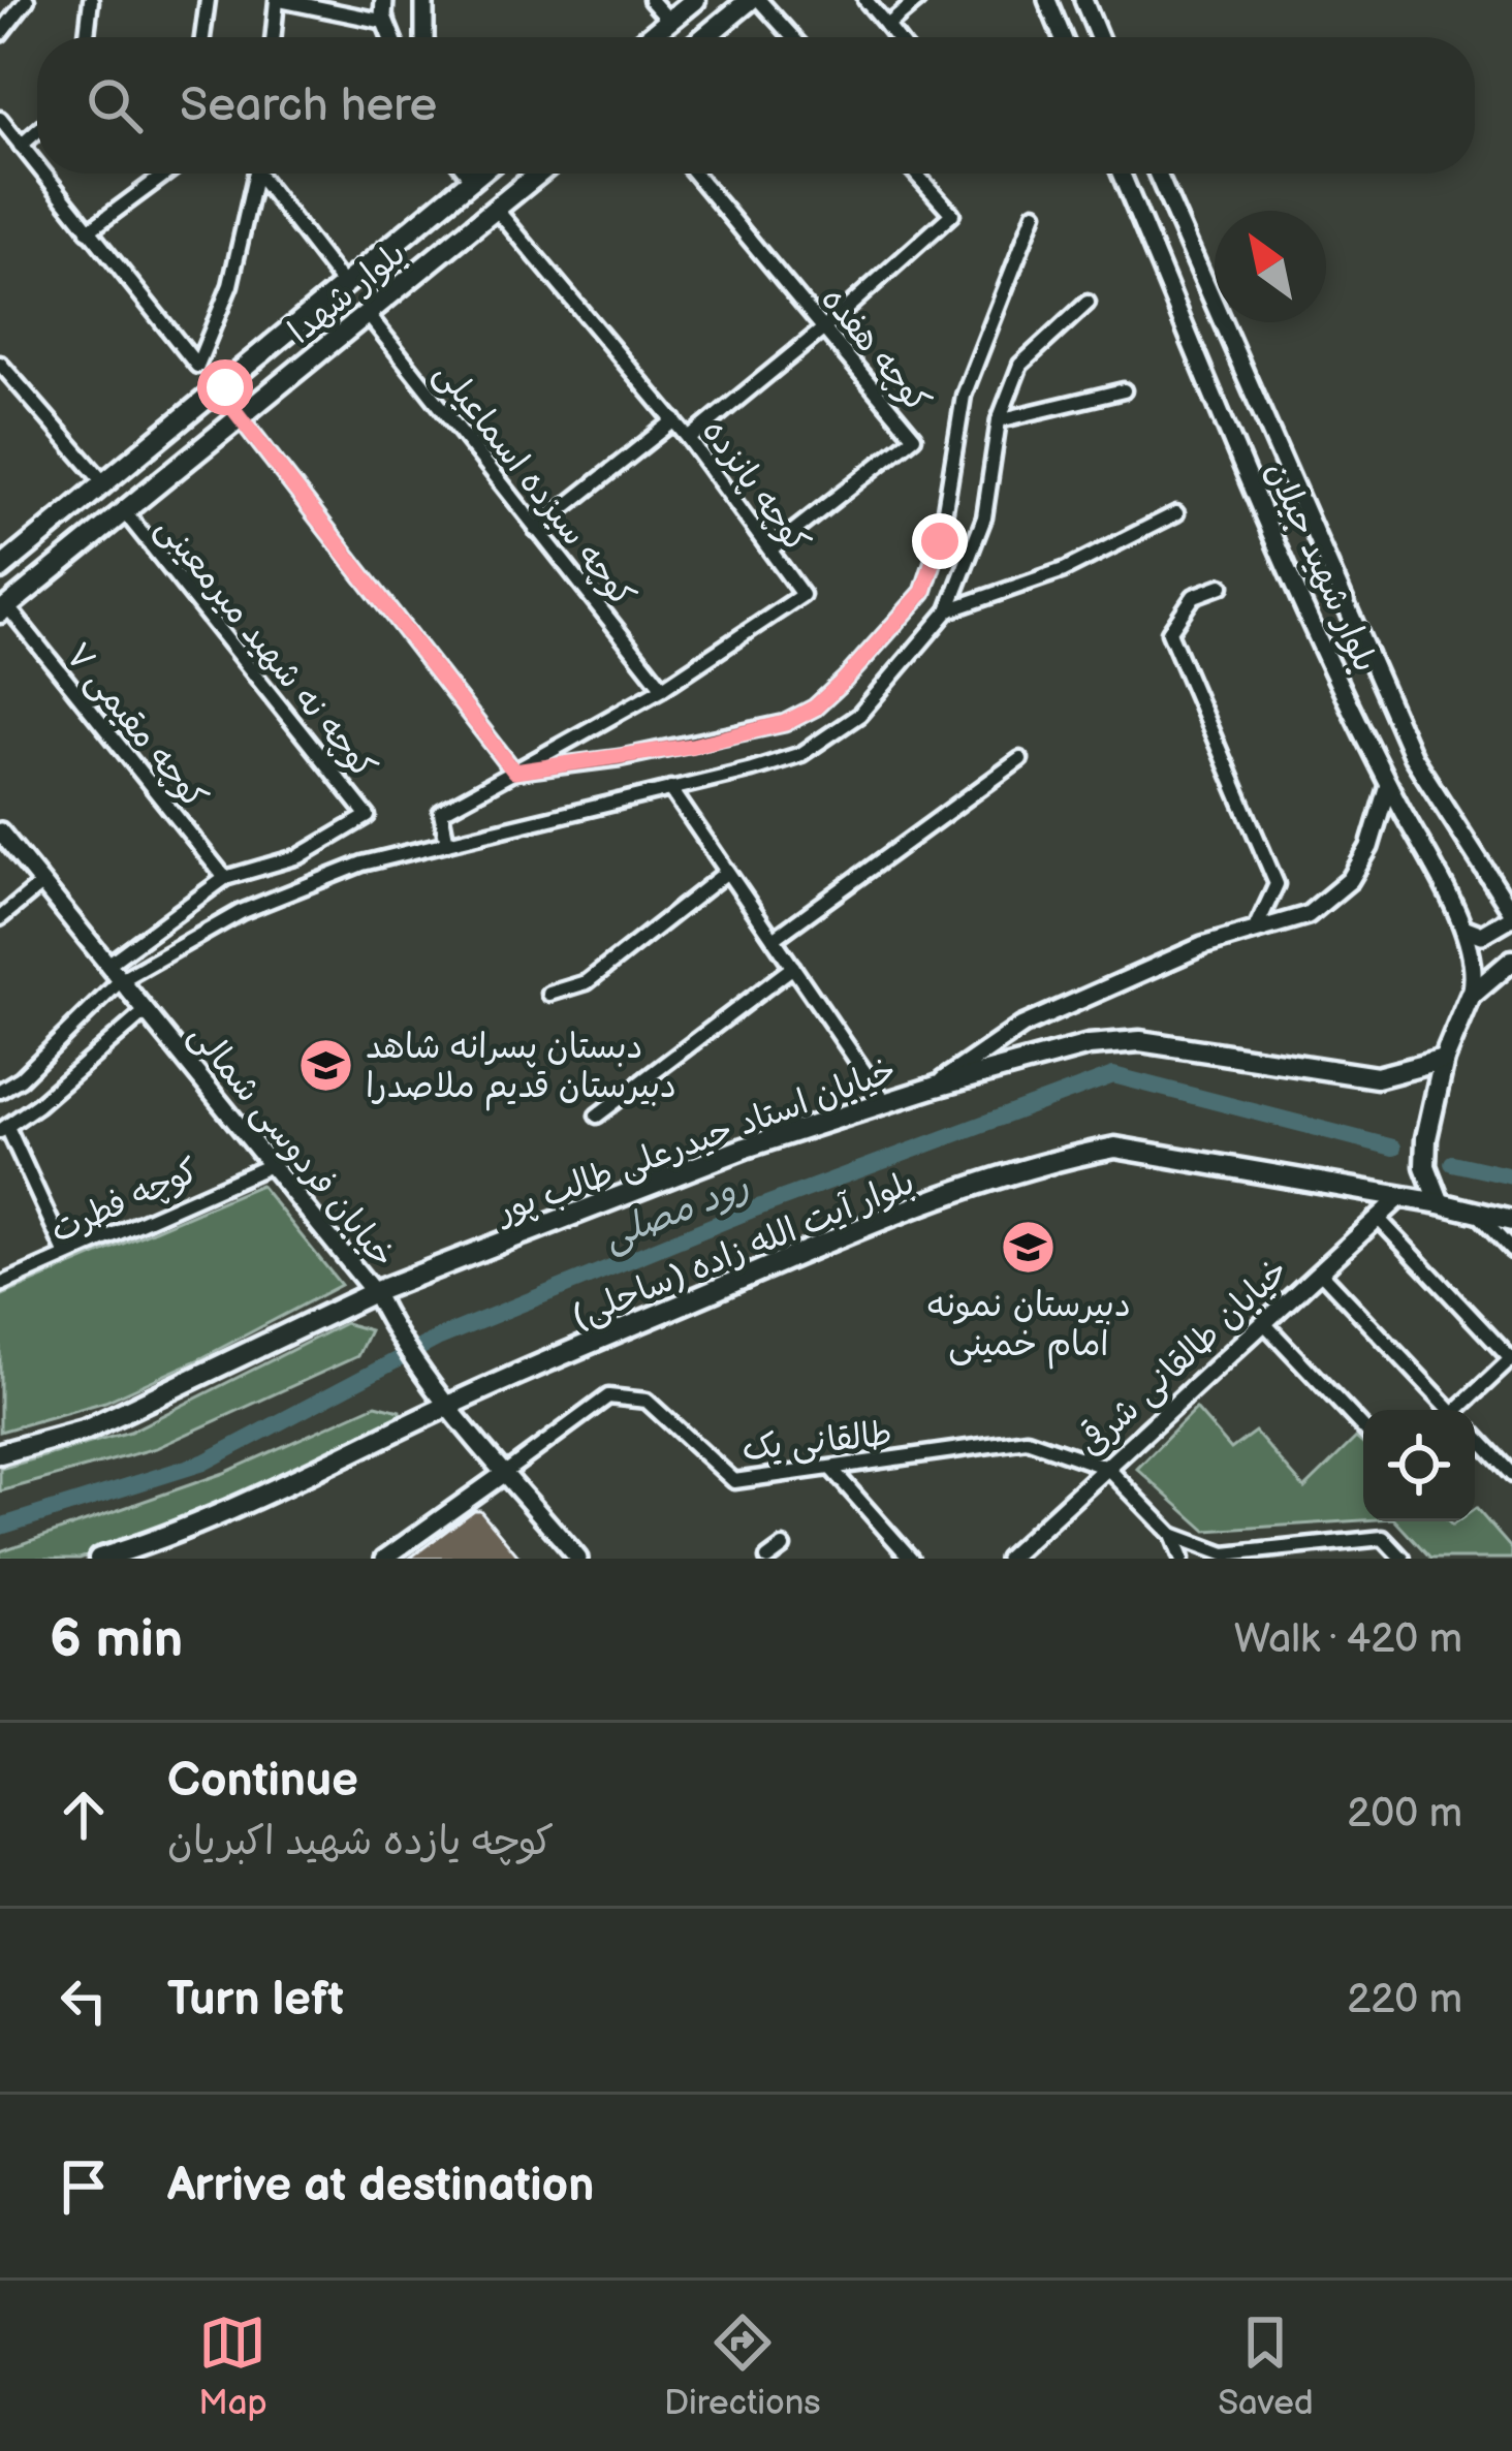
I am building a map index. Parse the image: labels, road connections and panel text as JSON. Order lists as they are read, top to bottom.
{
  "streets": {
    "main road": ["بلوار شهدا", "خیابان استاد حیدرعلی طالب پور", "بلوار آیت الله زاده (ساحلی)"],
    "street": [
      "کوچه هفده",
      "کوچه سیزده اسماعیلی",
      "کوچه پانزده",
      "بلوار شهید جیلان",
      "کوچه نه شهید میرمعینی",
      "کوچه مقیمی ۷",
      "خیابان فردوسی شمالی",
      "کوچه فطرت",
      "خیابان طالقانی شرقی",
      "طالقانی یک"
    ]
  },
  "crossings": [
    ["بلوار شهدا", "کوچه سیزده اسماعیلی"],
    ["بلوار شهدا", "کوچه پانزده"],
    ["بلوار شهدا", "کوچه نه شهید میرمعینی"],
    ["بلوار شهدا", "کوچه مقیمی ۷"],
    ["کوچه هفده", "کوچه پانزده"],
    ["کوچه سیزده اسماعیلی", "کوچه پانزده"],
    ["کوچه نه شهید میرمعینی", "کوچه مقیمی ۷"],
    ["خیابان استاد حیدرعلی طالب پور", "خیابان فردوسی شمالی"],
    ["خیابان فردوسی شمالی", "کوچه فطرت"],
    ["خیابان فردوسی شمالی", "بلوار آیت الله زاده (ساحلی)"],
    ["خیابان فردوسی شمالی", "طالقانی یک"],
    ["بلوار آیت الله زاده (ساحلی)", "خیابان طالقانی شرقی"],
    ["خیابان طالقانی شرقی", "طالقانی یک"]
  ],
  "water": ["رود مصلی"],
  "places": {
    "school or university": ["دبستان پسرانه شاهد دبیرستان قدیم ملاصدرا", "دبیرستان نمونه امام خمینی"]
  },
  "north": "top left",
  "page": {
    "search": "Search here",
    "heading": ["6 min", "Walk · 420 m"],
    "list": [
      ["Continue", "کوچه یازده شهید اکبریان", "200 m"],
      ["Turn left", "220 m"],
      "Arrive at destination"
    ],
    "nav": ["Map", "Directions", "Saved"]
  }
}
